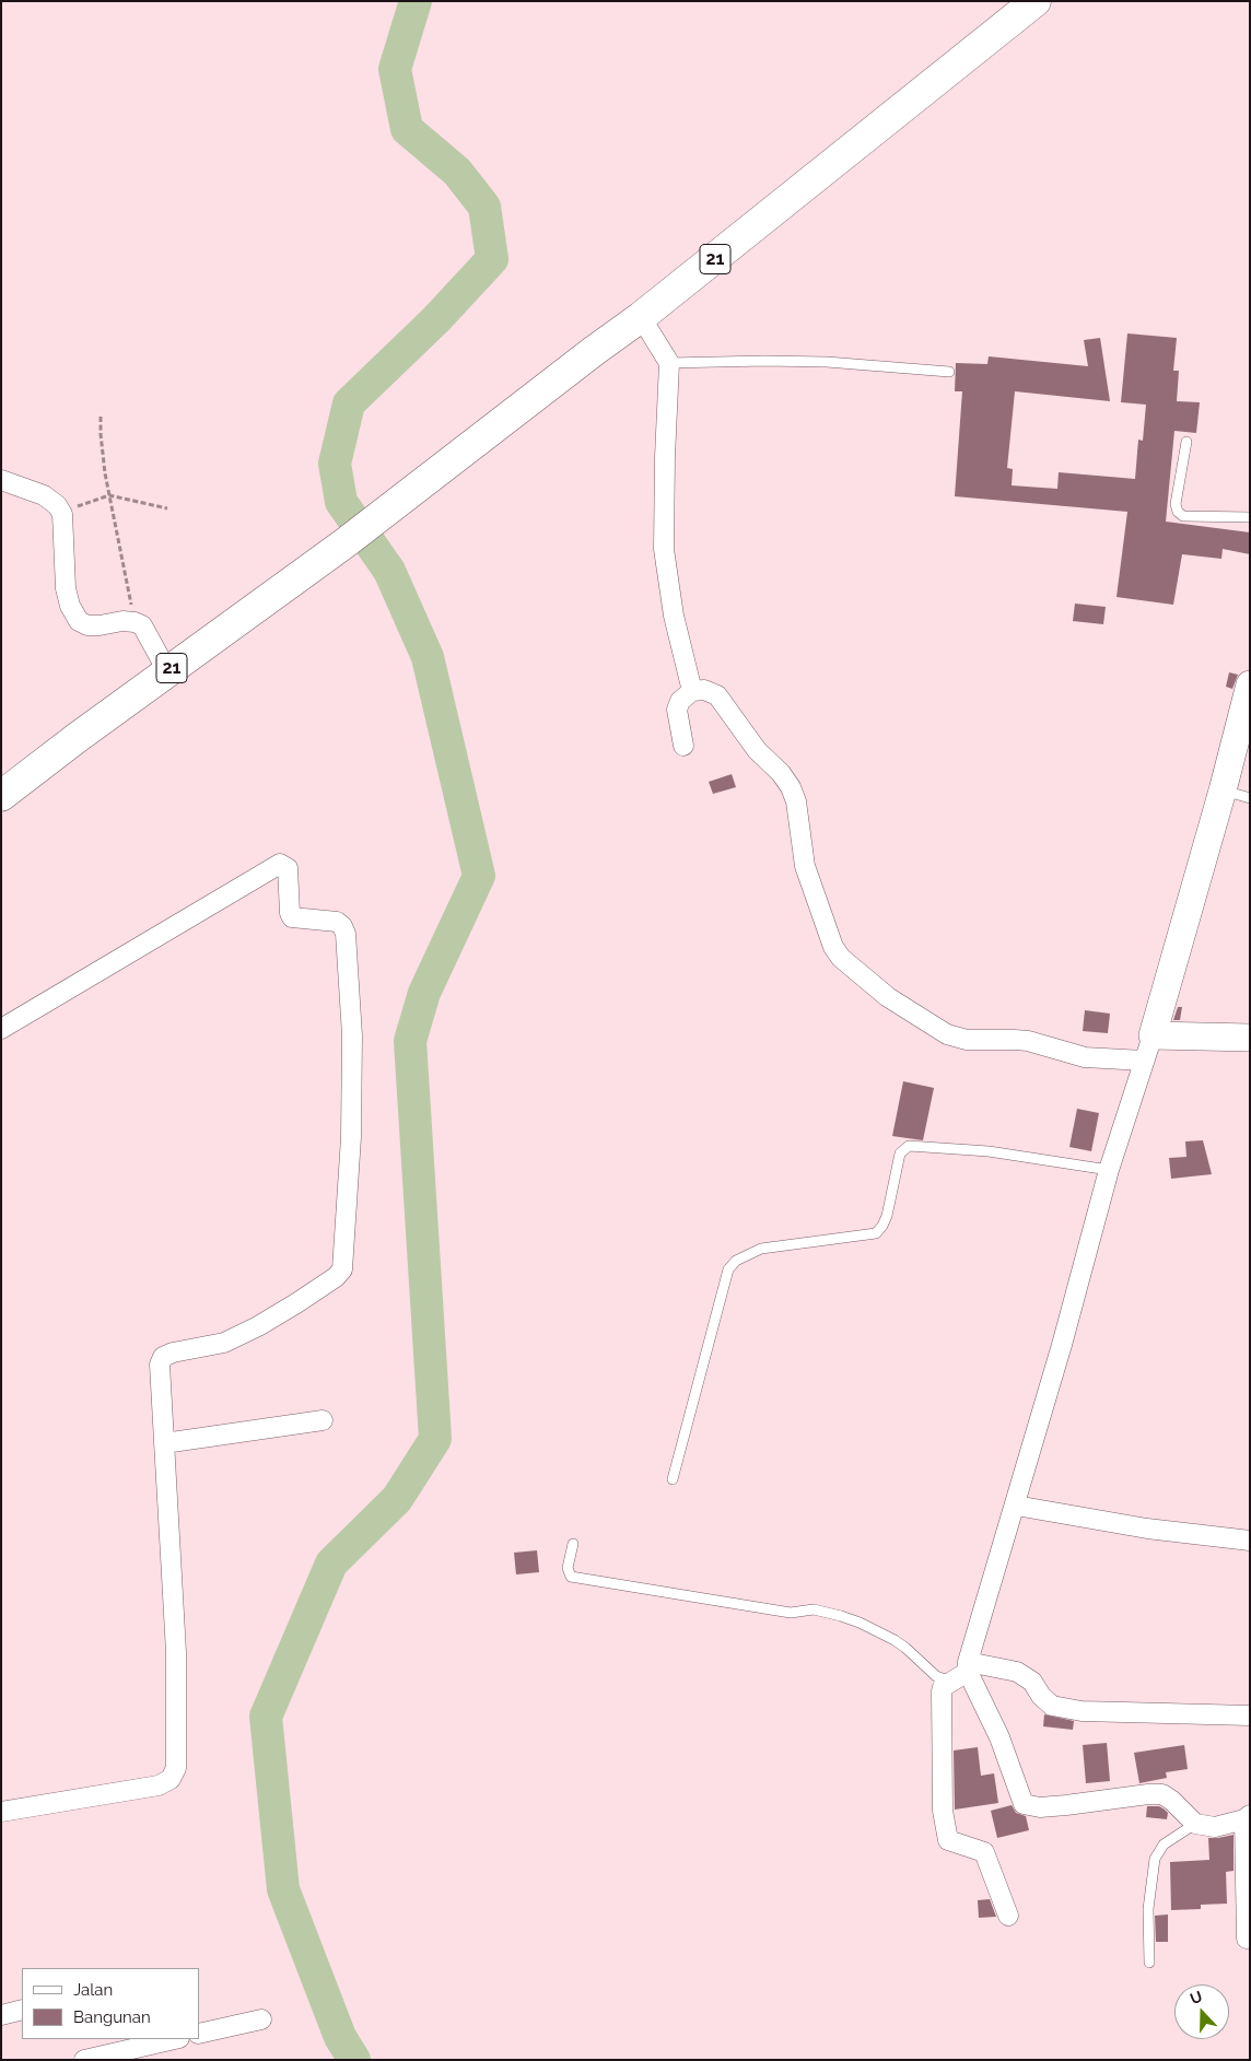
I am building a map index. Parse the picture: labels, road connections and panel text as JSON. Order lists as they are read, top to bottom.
{
  "streets": {
    "highway": ["21"]
  },
  "legend": ["Jalan", "Bangunan"],
  "north": "top"
}
